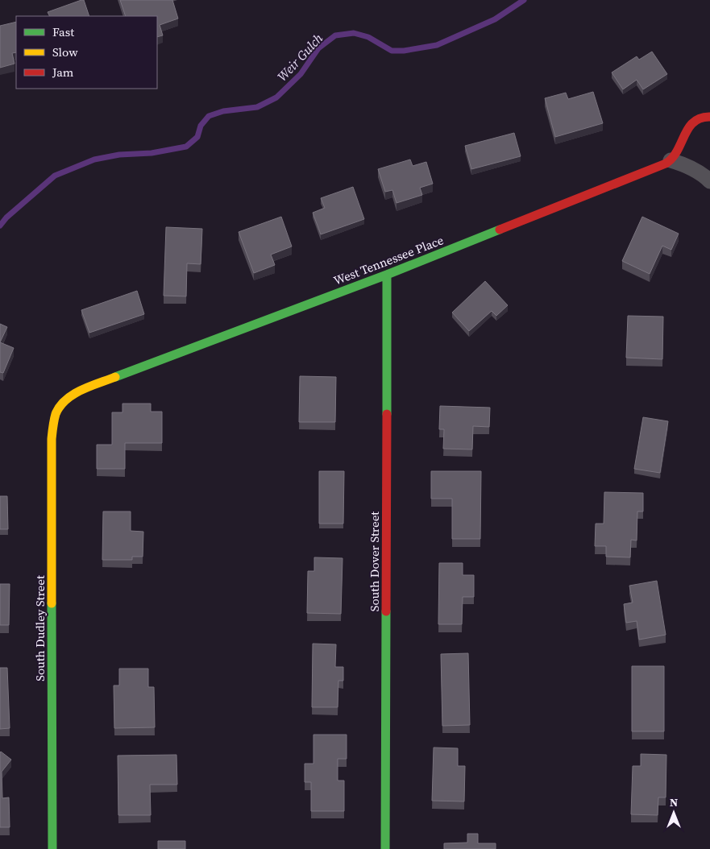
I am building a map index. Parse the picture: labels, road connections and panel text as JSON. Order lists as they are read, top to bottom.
{
  "streets": {
    "street": ["West Tennessee Place", "South Dover Street", "South Dudley Street"]
  },
  "crossings": [
    ["West Tennessee Place", "South Dover Street"],
    ["West Tennessee Place", "South Dudley Street"]
  ],
  "water": ["Weir Gulch"],
  "legend": ["Fast", "Slow", "Jam"],
  "north": "top"
}
